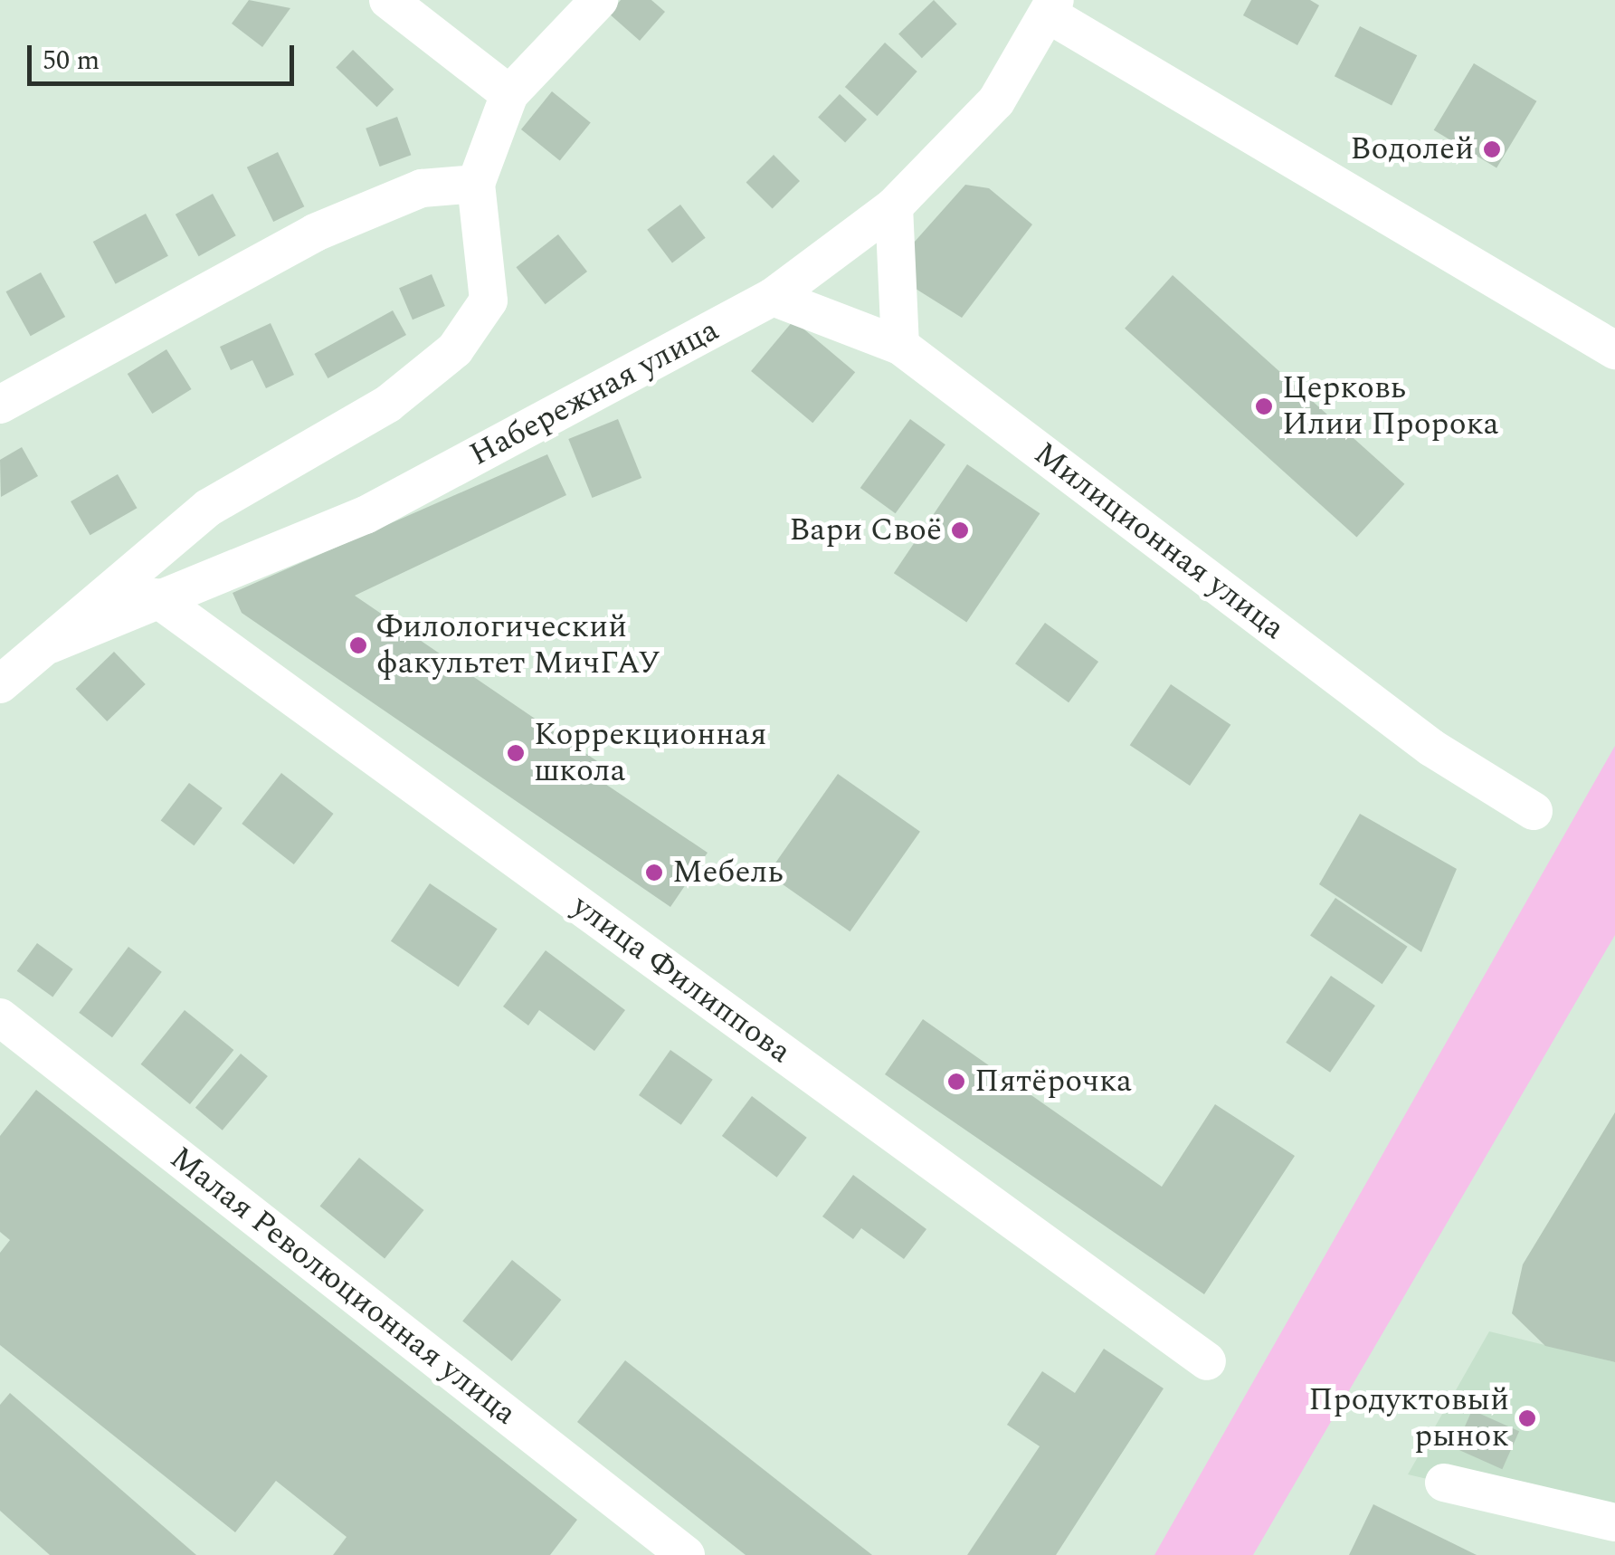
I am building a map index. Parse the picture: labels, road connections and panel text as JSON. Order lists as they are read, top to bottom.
{
  "streets": {
    "street": [
      "Набережная улица",
      "Милиционная улица",
      "улица Филиппова",
      "Малая Революционная улица"
    ]
  },
  "crossings": [
    ["Набережная улица", "Милиционная улица"],
    ["Набережная улица", "улица Филиппова"]
  ],
  "places": [
    "Водолей",
    "Церковь Илии Пророка",
    "Вари Своё",
    "Филологический факультет МичГАУ",
    "Коррекционная школа",
    "Мебель",
    "Пятёрочка",
    "Продуктовый рынок"
  ],
  "scale_bar": "50 m"
}
